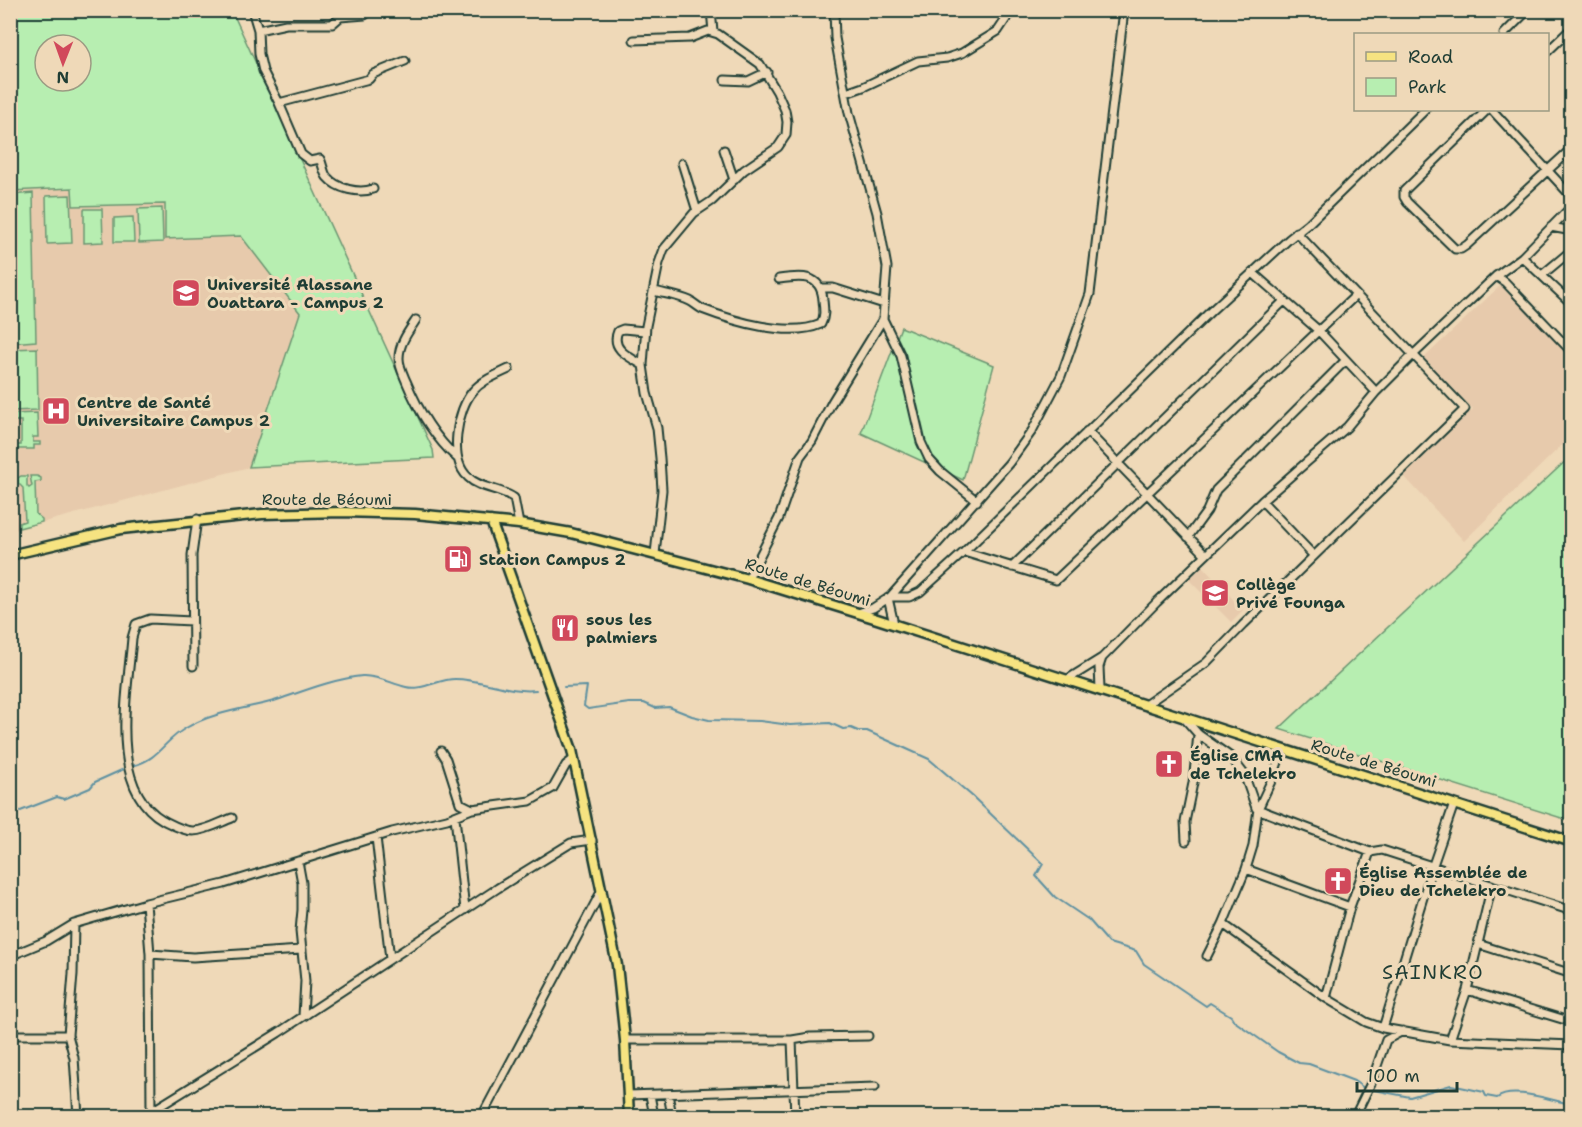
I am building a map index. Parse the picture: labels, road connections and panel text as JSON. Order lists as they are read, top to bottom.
{
  "streets": {
    "main road": ["Route de Béoumi"]
  },
  "districts": ["SAINKRO"],
  "places": {
    "school or university": ["Université Alassane Ouattara - Campus 2", "Collège Privé Founga"],
    "hospital": ["Centre de Santé Universitaire Campus 2"],
    "fuel station": ["Station Campus 2"],
    "restaurant": ["sous les palmiers"],
    "church": ["Église CMA de Tchelekro", "Église Assemblée de Dieu de Tchelekro"]
  },
  "legend": ["Road", "Park"],
  "scale_bar": "100 m",
  "north": "bottom"
}
